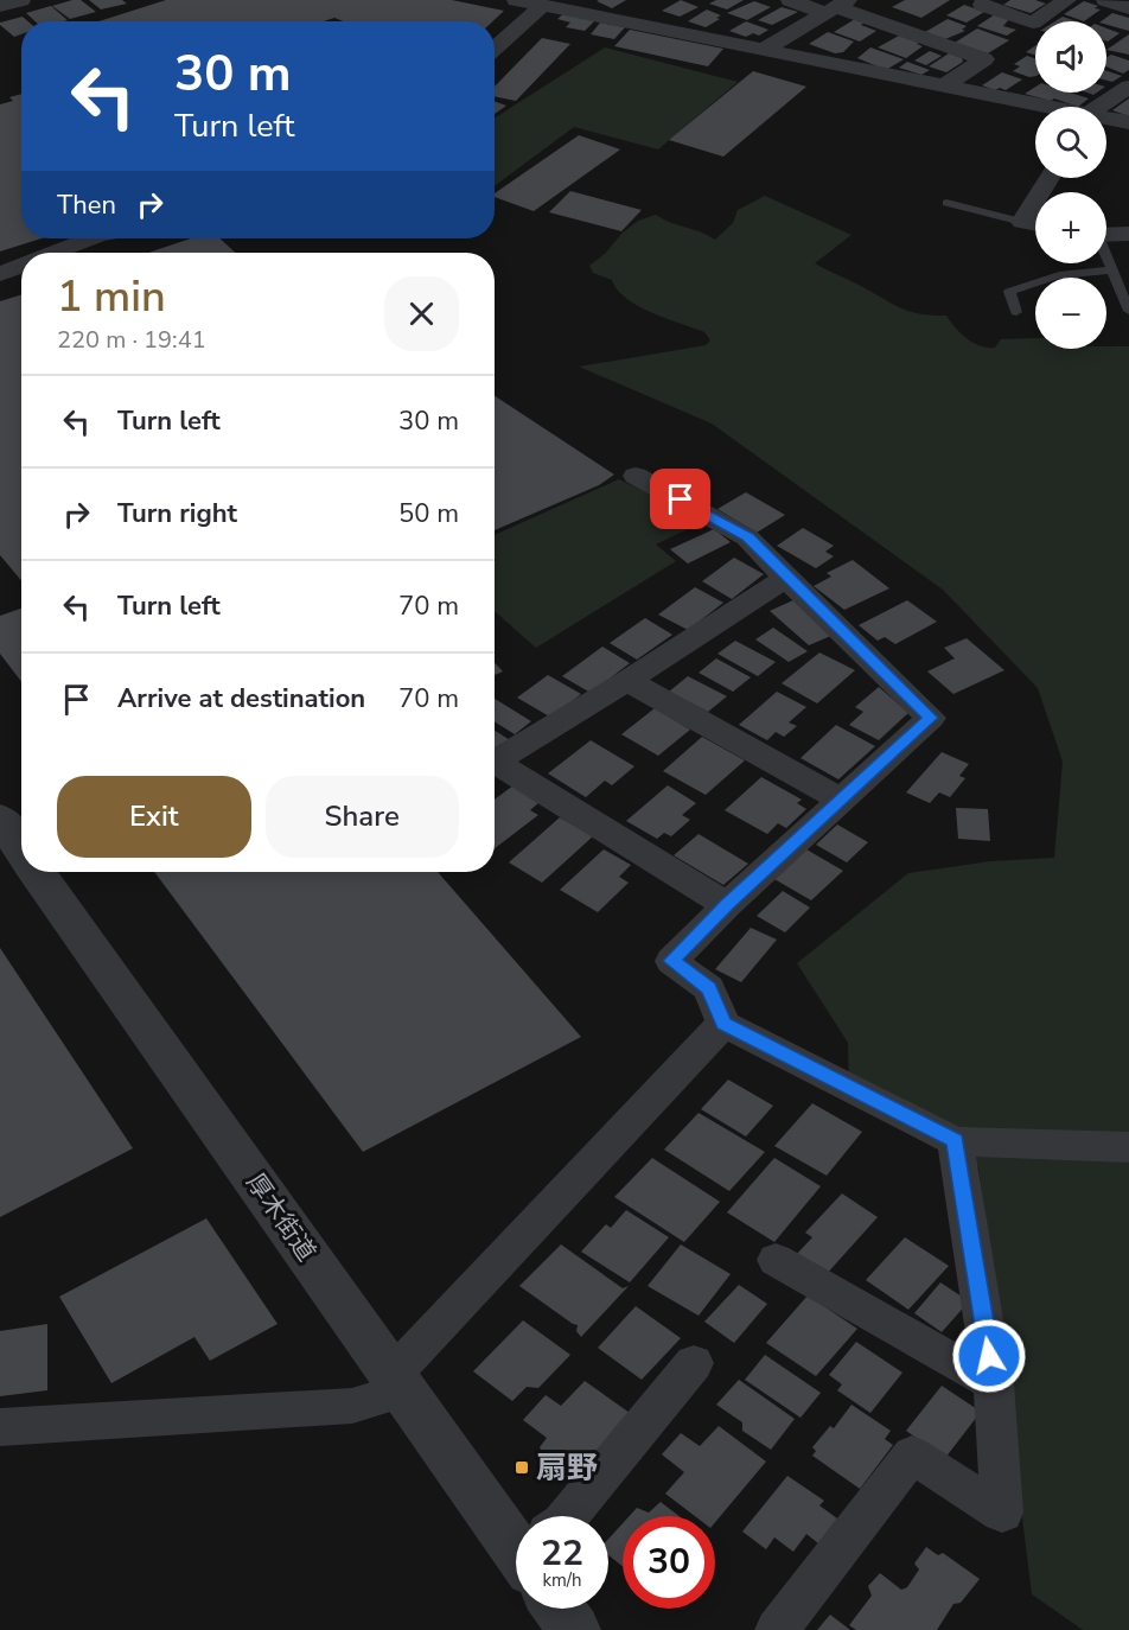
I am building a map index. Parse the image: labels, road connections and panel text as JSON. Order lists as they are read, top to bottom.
{
  "streets": {
    "street": ["厚木街道"]
  },
  "places": {
    "transit": ["扇野"]
  },
  "page": {
    "map_buttons": ["+", "−"],
    "turn": ["30 m", "Turn left"],
    "then": "Then",
    "heading": ["1 min", "220 m · 19:41"],
    "list": [
      {
        "name": "Turn left",
        "value": "30 m"
      },
      {
        "name": "Turn right",
        "value": "50 m"
      },
      {
        "name": "Turn left",
        "value": "70 m"
      },
      {
        "name": "Arrive at destination",
        "value": "70 m"
      }
    ],
    "buttons": ["Exit", "Share"],
    "speed": "22 km/h",
    "limit": "30"
  }
}
